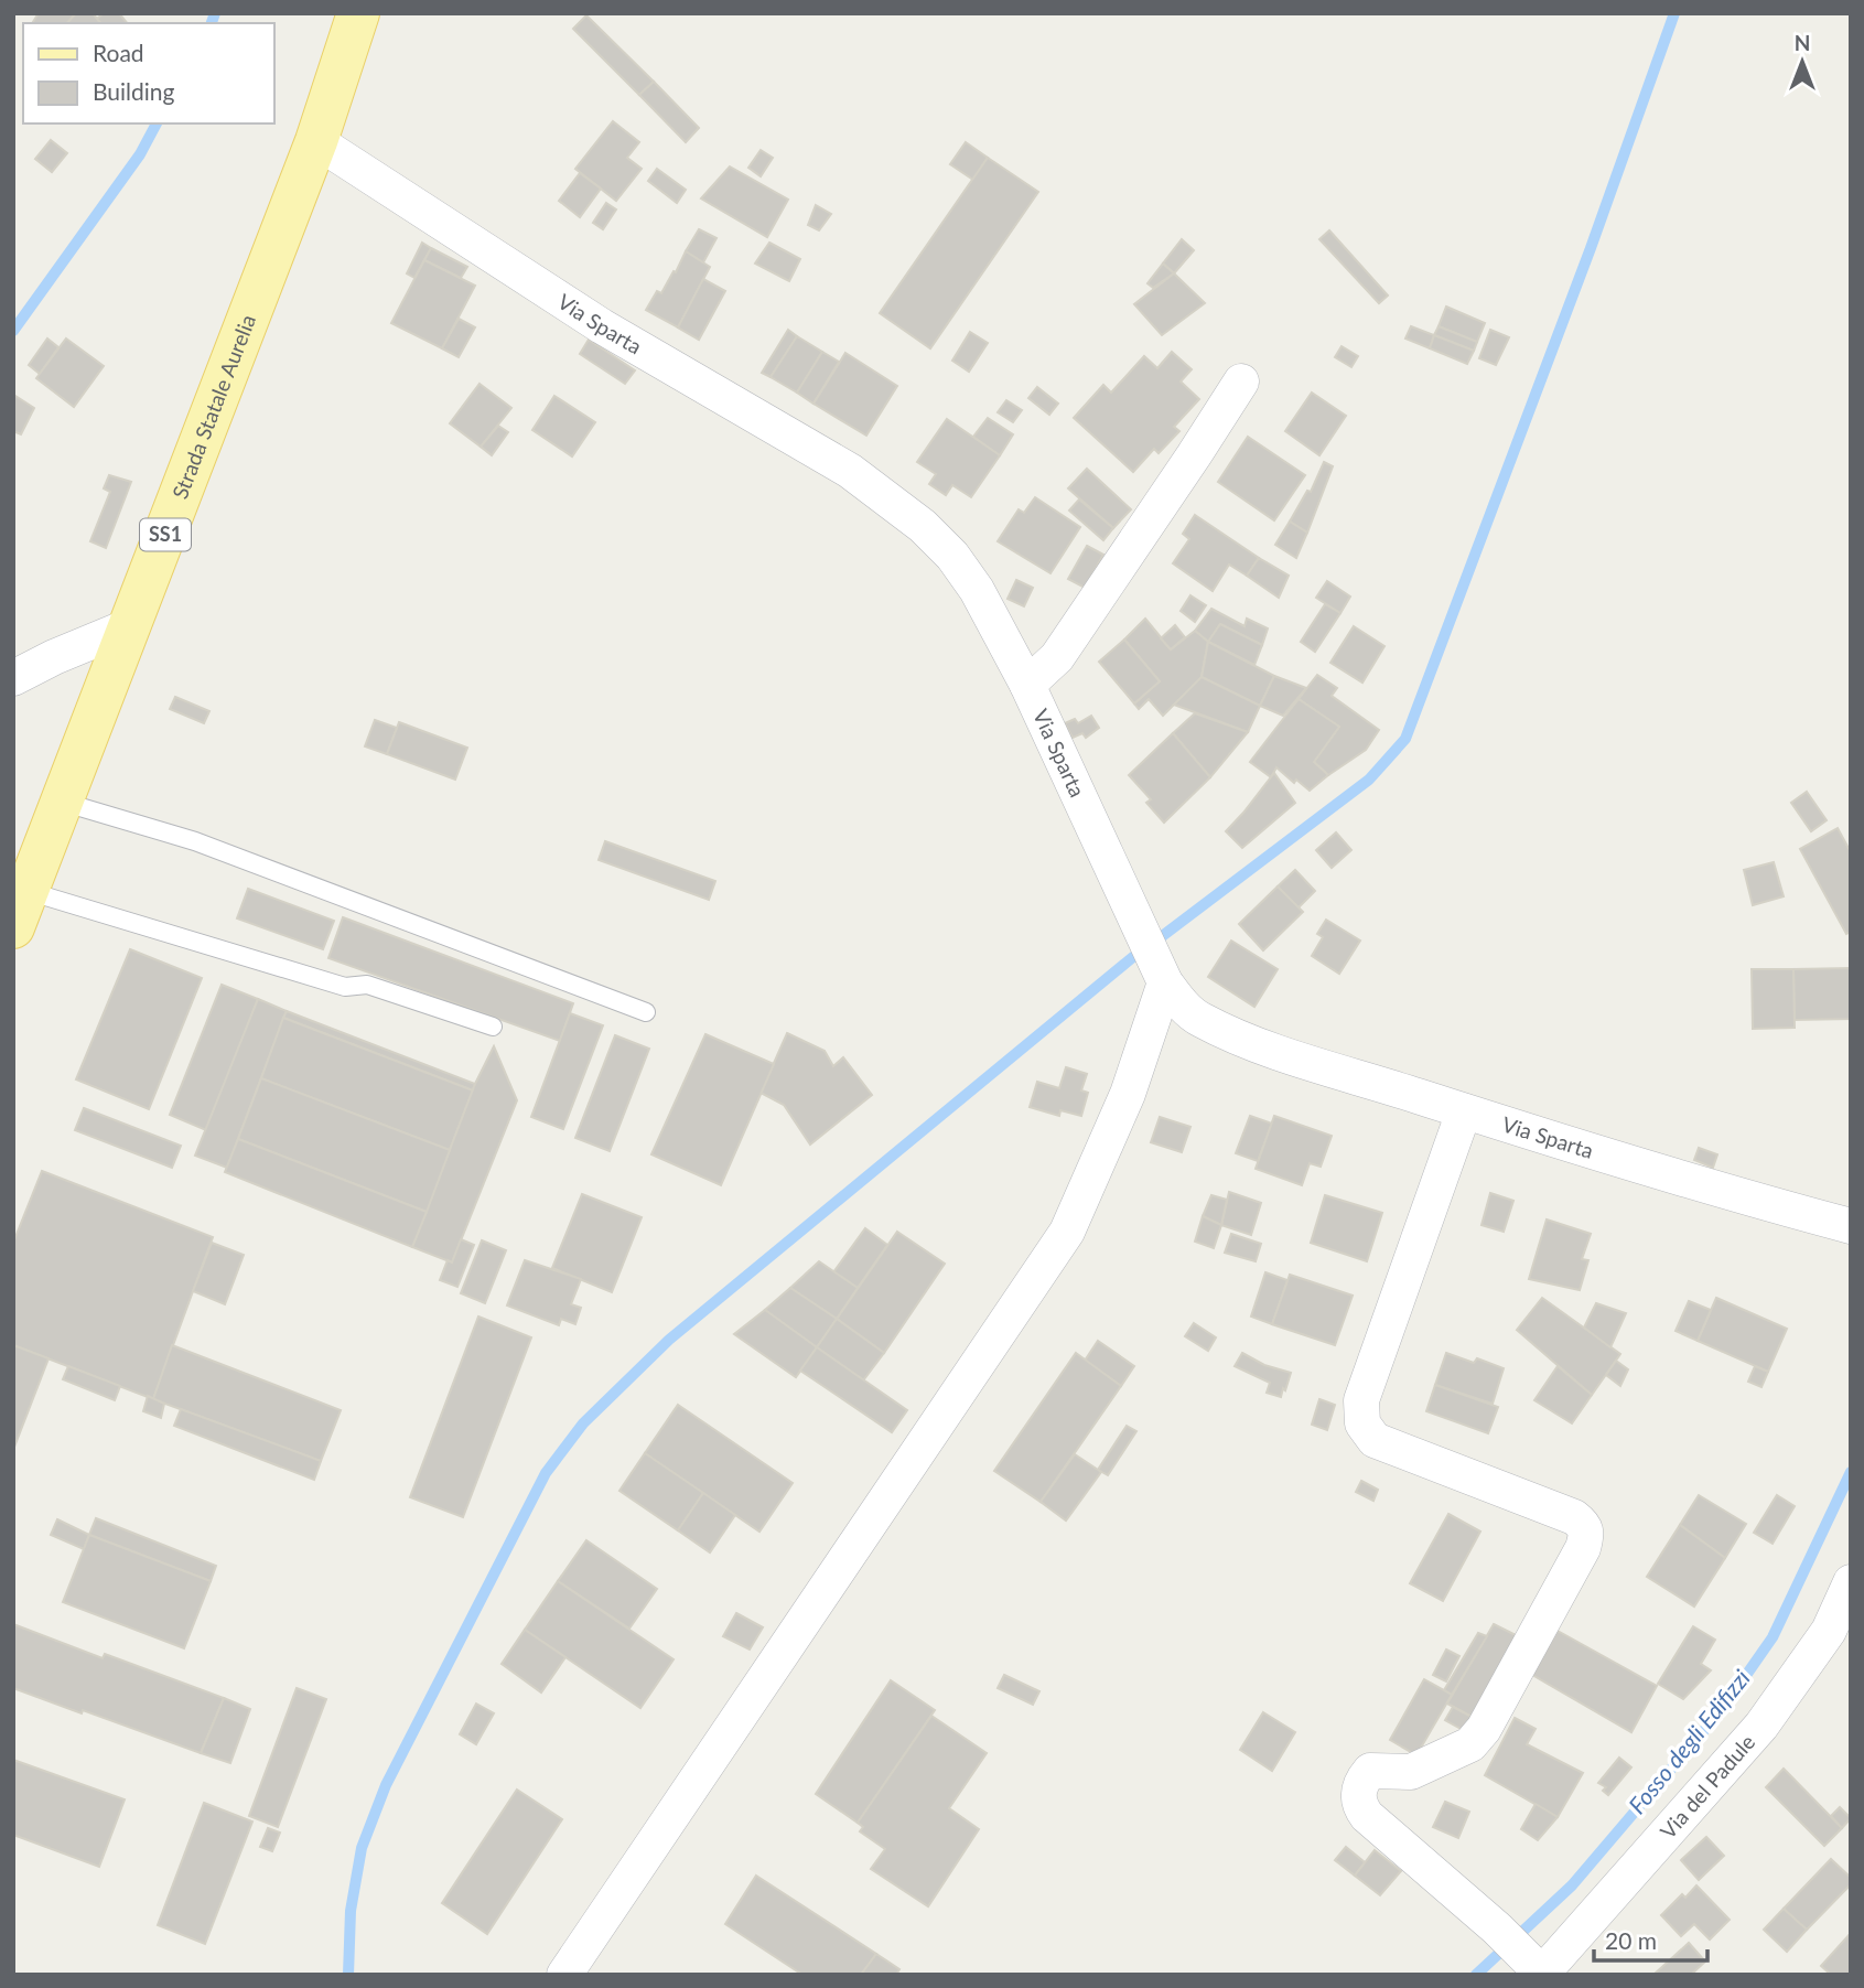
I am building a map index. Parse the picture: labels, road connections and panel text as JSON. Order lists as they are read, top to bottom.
{
  "streets": {
    "main road": ["Strada Statale Aurelia", "SS1"],
    "street": ["Via Sparta", "Via del Padule"]
  },
  "crossings": [
    ["Via Sparta", "Strada Statale Aurelia"]
  ],
  "water": ["Fosso degli Edifizzi"],
  "legend": ["Road", "Building"],
  "scale_bar": "20 m",
  "north": "top"
}
